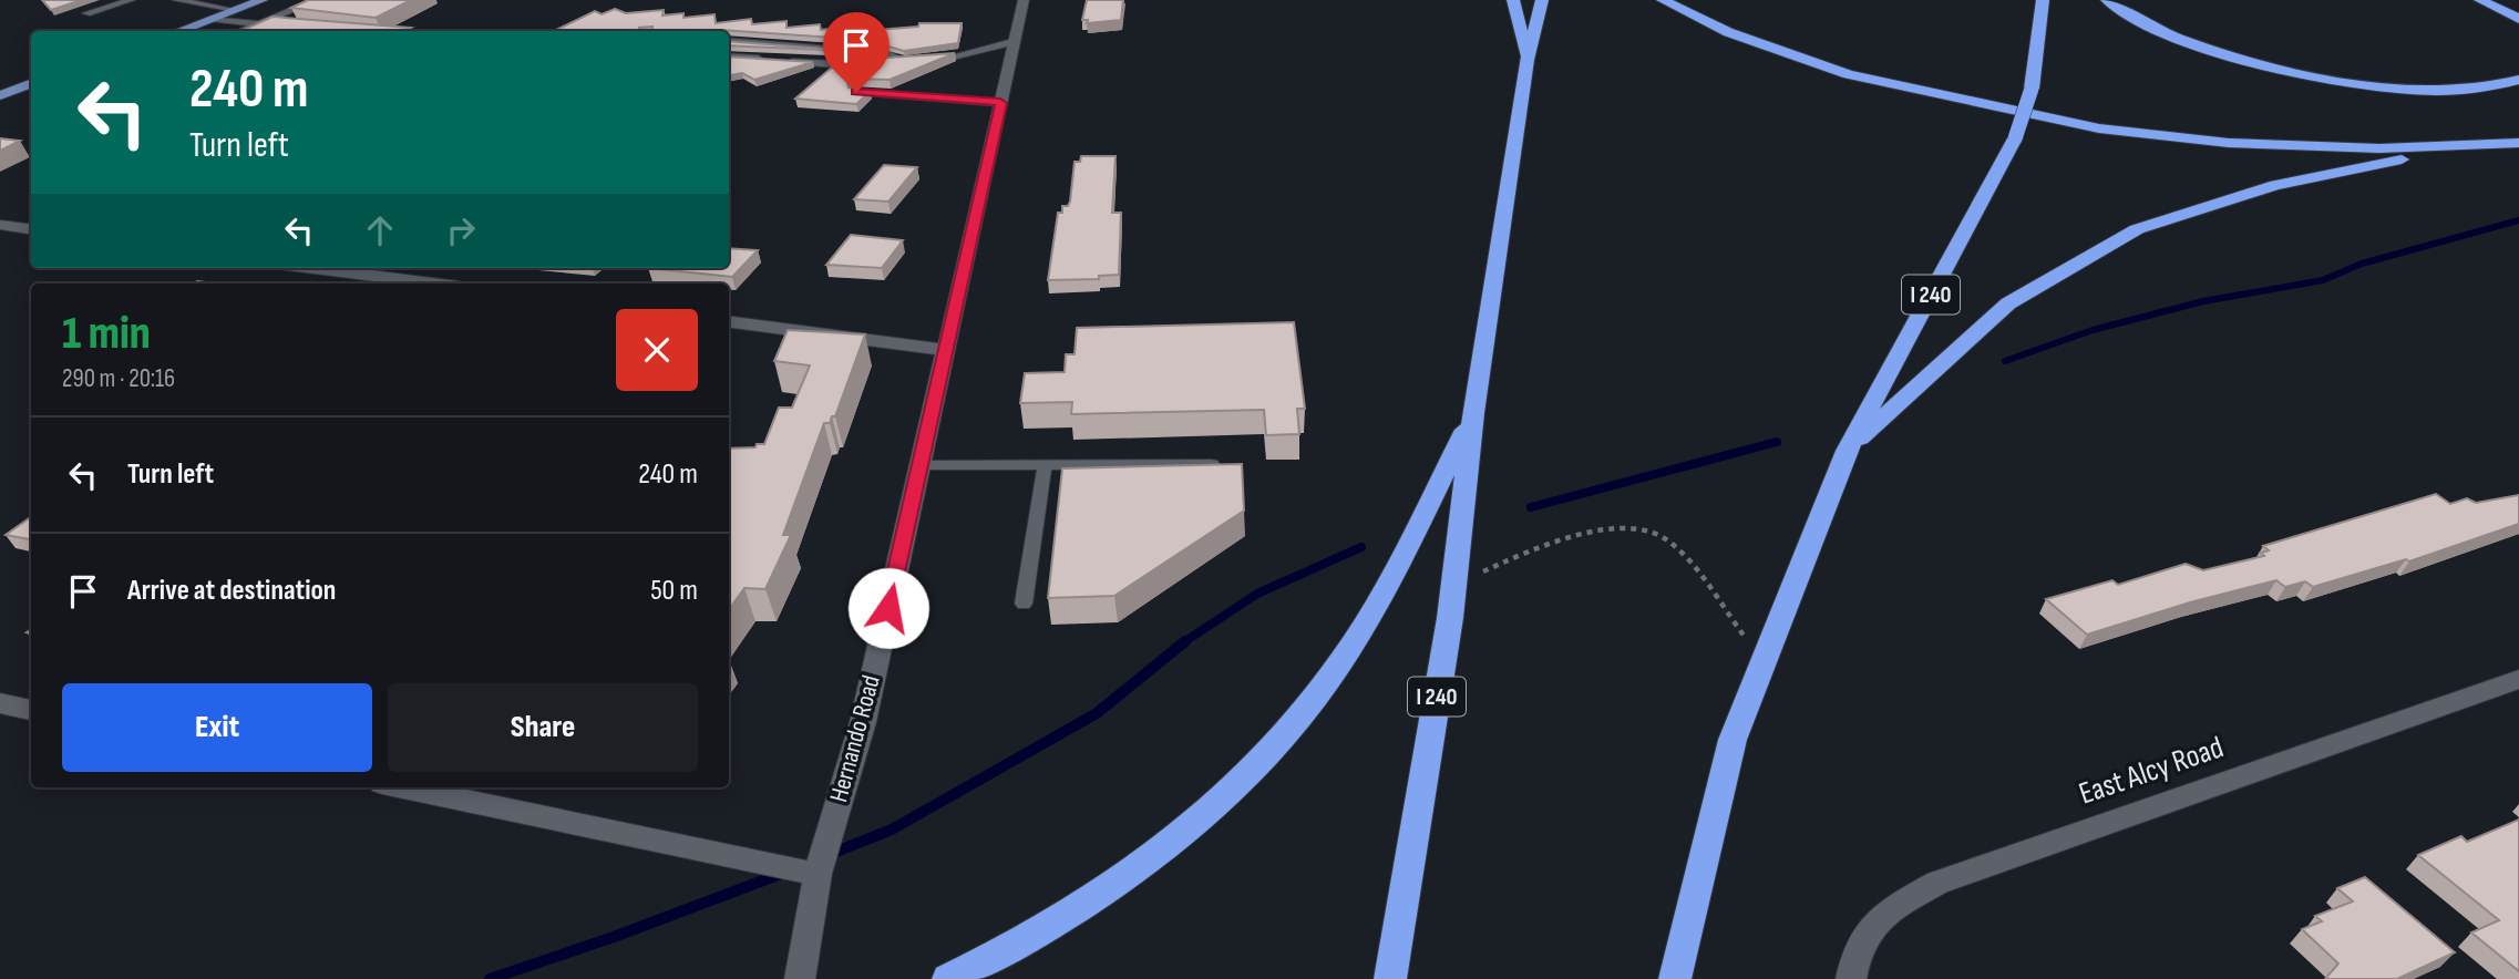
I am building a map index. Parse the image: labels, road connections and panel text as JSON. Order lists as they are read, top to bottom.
{
  "streets": {
    "highway": ["I 240"],
    "street": ["Hernando Road", "East Alcy Road"]
  },
  "page": {
    "turn": ["240 m", "Turn left"],
    "heading": ["1 min", "290 m · 20:16"],
    "list": [
      {
        "name": "Turn left",
        "value": "240 m"
      },
      {
        "name": "Arrive at destination",
        "value": "50 m"
      }
    ],
    "buttons": ["Exit", "Share"]
  }
}
